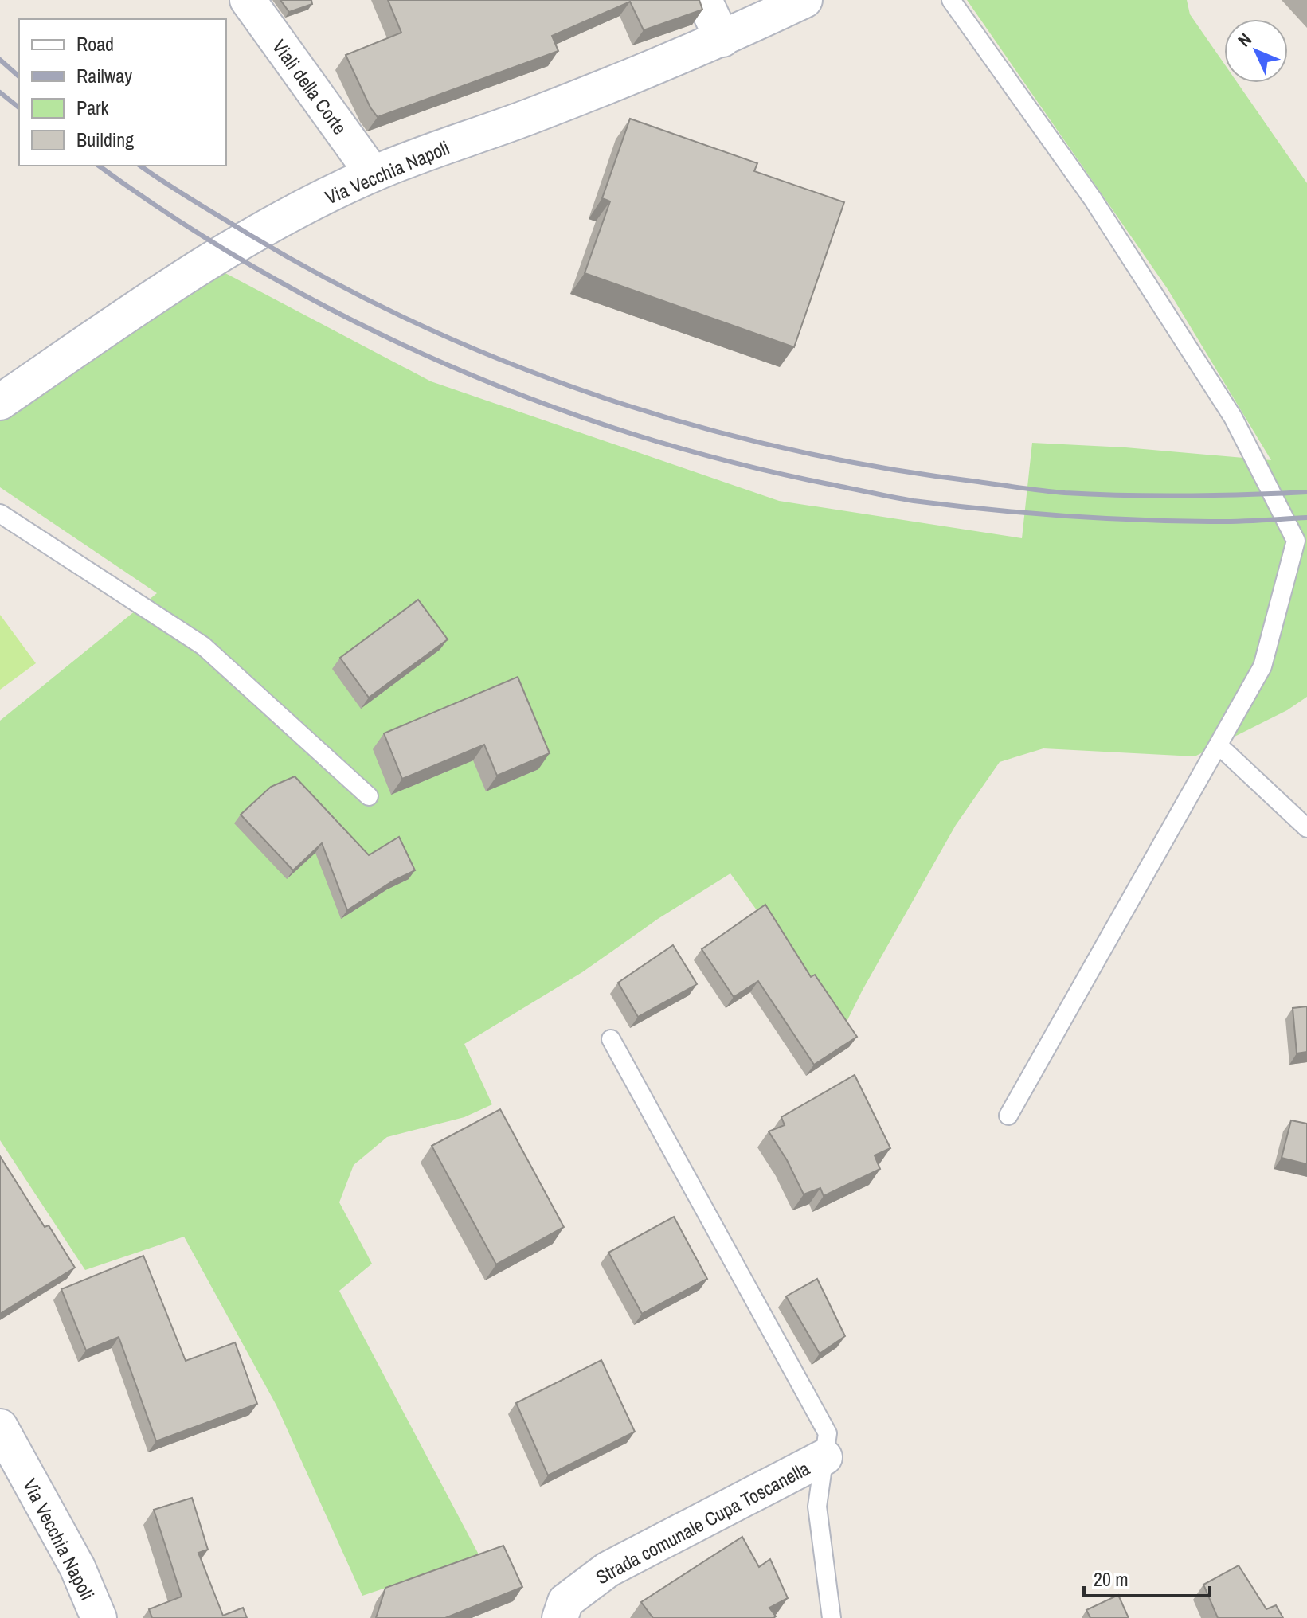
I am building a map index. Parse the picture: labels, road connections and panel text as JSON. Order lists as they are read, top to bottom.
{
  "streets": {
    "street": ["Viali della Corte", "Via Vecchia Napoli", "Strada comunale Cupa Toscanella"]
  },
  "crossings": [
    ["Viali della Corte", "Via Vecchia Napoli"]
  ],
  "legend": [
    "Road",
    "Railway",
    "Park",
    "Building"
  ],
  "scale_bar": "20 m",
  "north": "top left"
}
